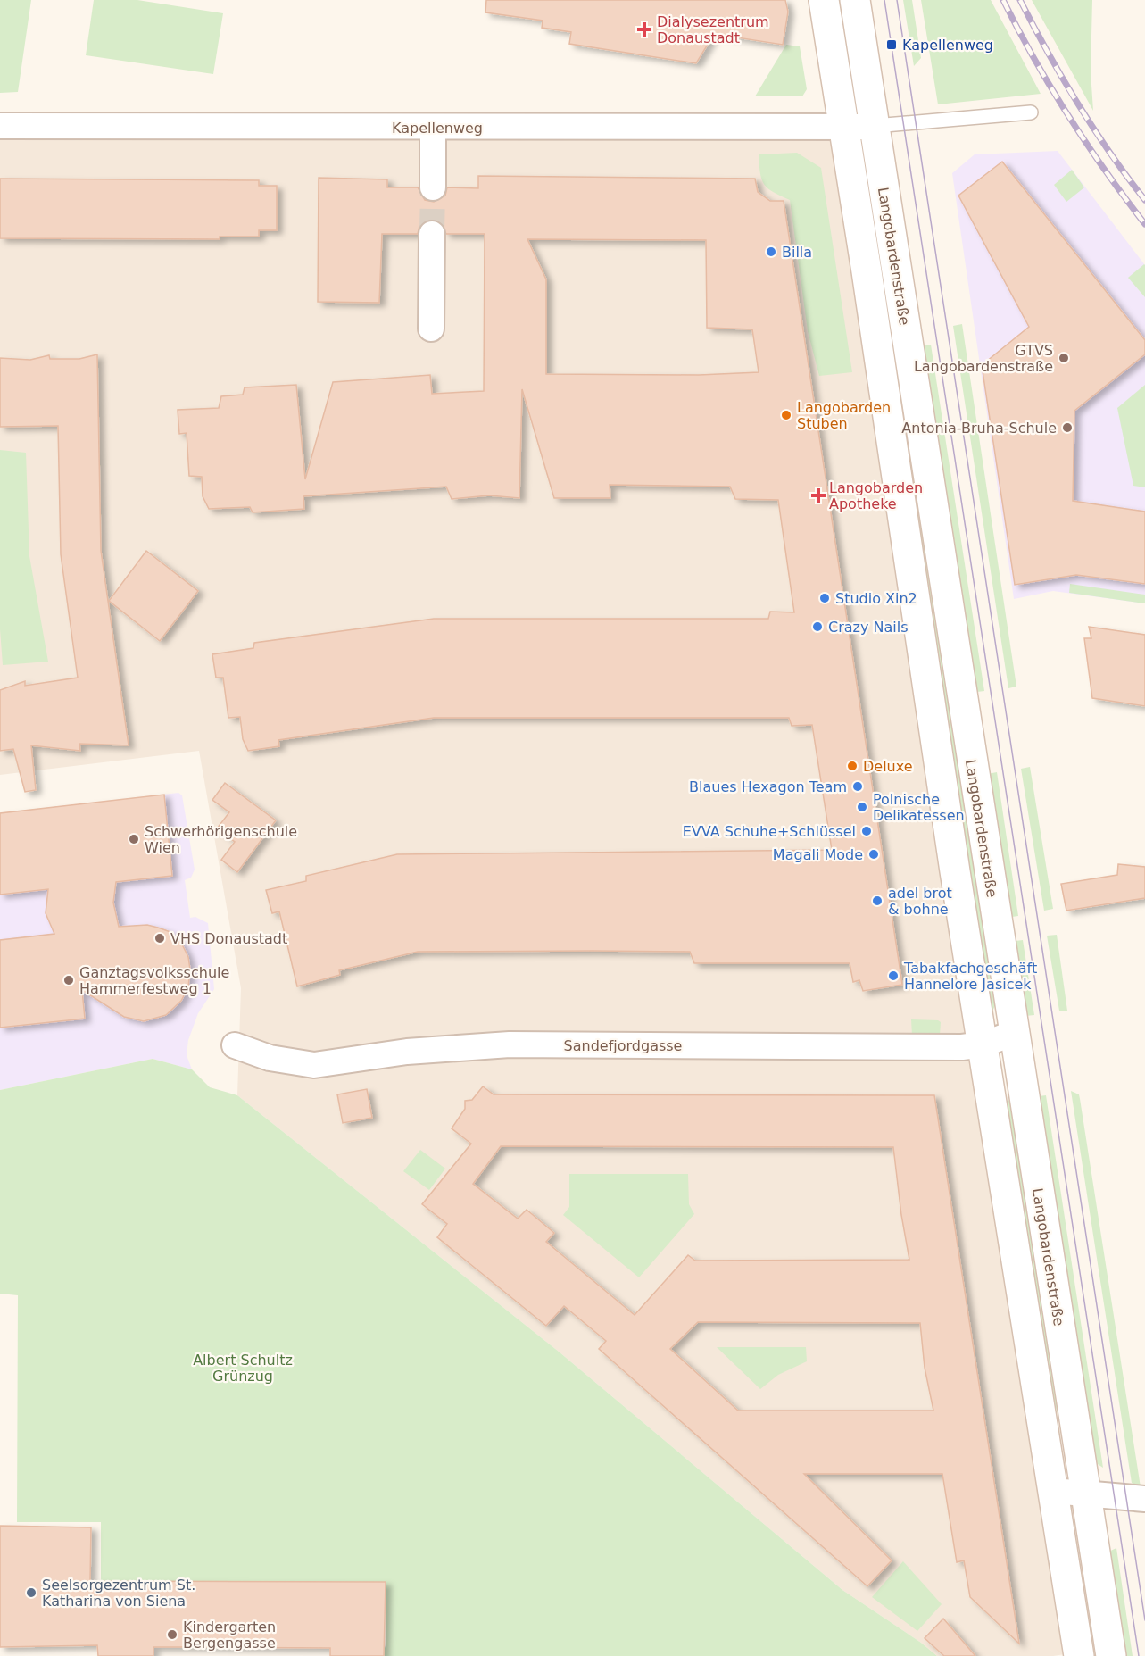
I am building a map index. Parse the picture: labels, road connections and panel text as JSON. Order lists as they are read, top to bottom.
{
  "streets": {
    "street": ["Kapellenweg", "Langobardenstraße", "Sandefjordgasse"]
  },
  "crossings": [
    ["Kapellenweg", "Langobardenstraße"],
    ["Langobardenstraße", "Sandefjordgasse"]
  ],
  "parks": ["Albert Schultz Grünzug"],
  "places": {
    "health": ["Dialysezentrum Donaustadt", "Langobarden Apotheke"],
    "transit": ["Kapellenweg"],
    "other": [
      "Billa",
      "GTVS Langobardenstraße",
      "Langobarden Stuben",
      "Antonia-Bruha-Schule",
      "Studio Xin2",
      "Crazy Nails",
      "Deluxe",
      "Blaues Hexagon Team",
      "Polnische Delikatessen",
      "EVVA Schuhe+Schlüssel",
      "Schwerhörigenschule Wien",
      "Magali Mode",
      "adel brot & bohne",
      "VHS Donaustadt",
      "Tabakfachgeschäft Hannelore Jasicek",
      "Ganztagsvolksschule Hammerfestweg 1",
      "Seelsorgezentrum St. Katharina von Siena",
      "Kindergarten Bergengasse"
    ]
  }
}
